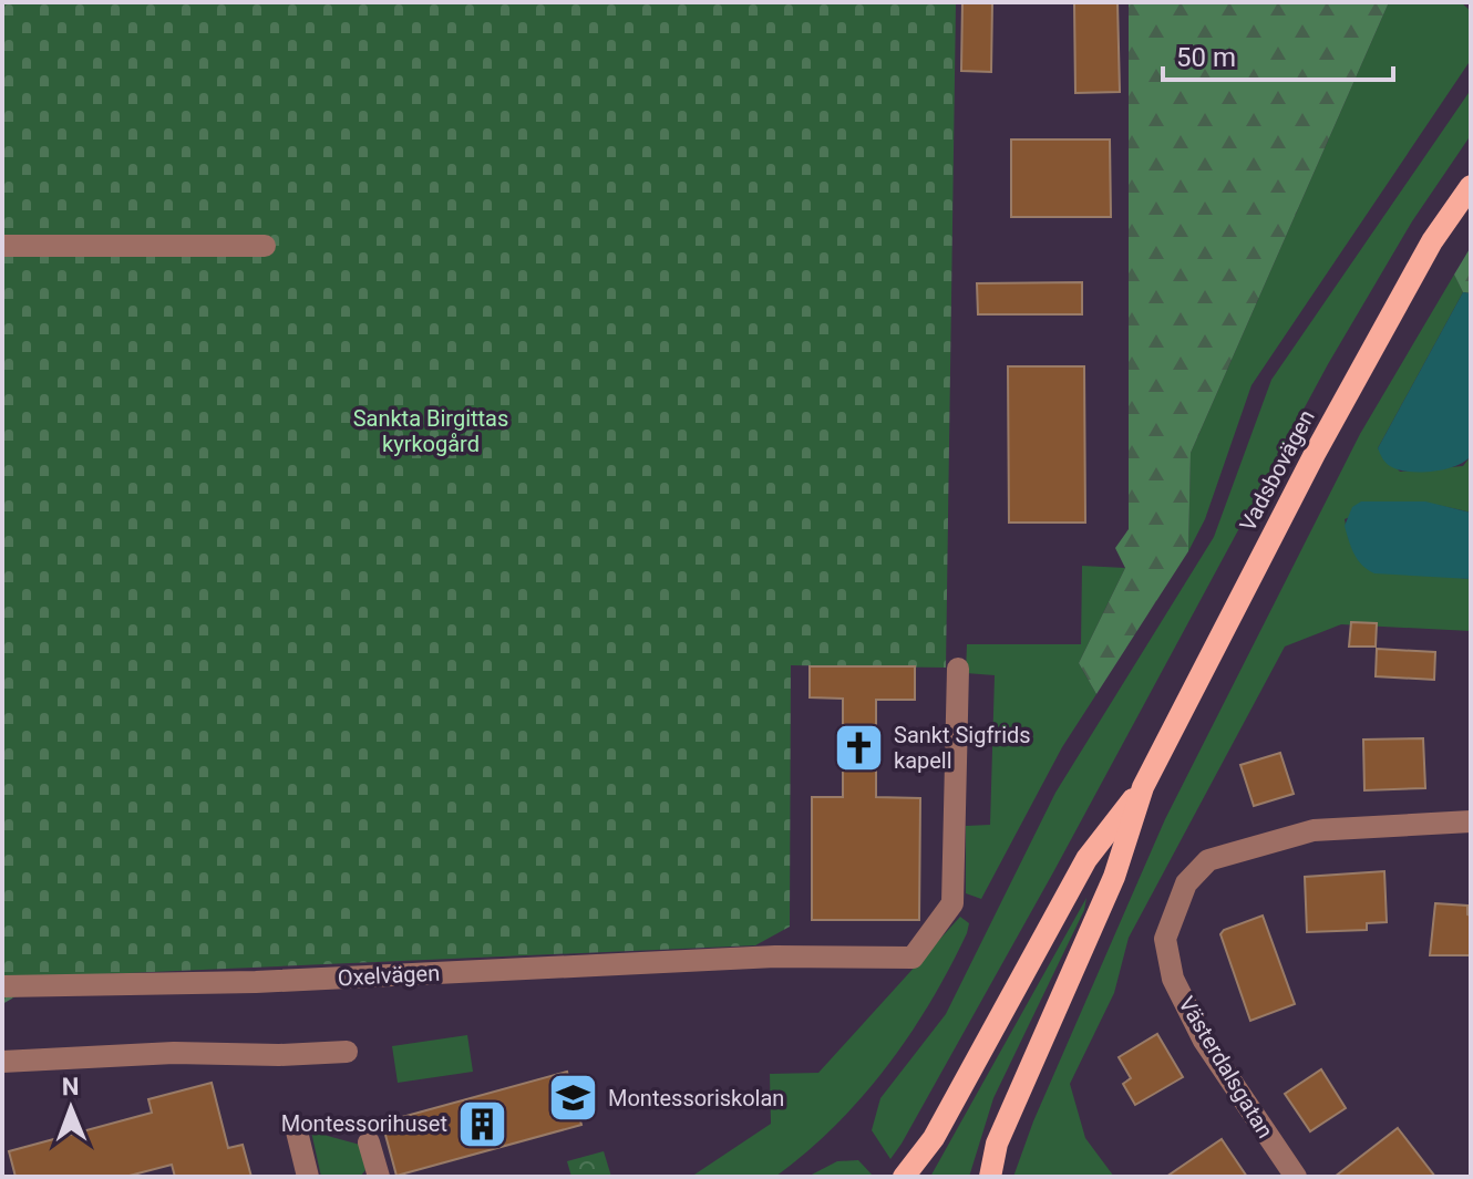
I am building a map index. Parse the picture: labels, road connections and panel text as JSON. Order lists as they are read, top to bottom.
{
  "streets": {
    "main road": ["Vadsbovägen"],
    "street": ["Oxelvägen", "Västerdalsgatan"]
  },
  "parks": ["Sankta Birgittas kyrkogård"],
  "places": {
    "church": ["Sankt Sigfrids kapell"],
    "school or university": ["Montessoriskolan"],
    "building": ["Montessorihuset"]
  },
  "scale_bar": "50 m",
  "north": "top"
}
